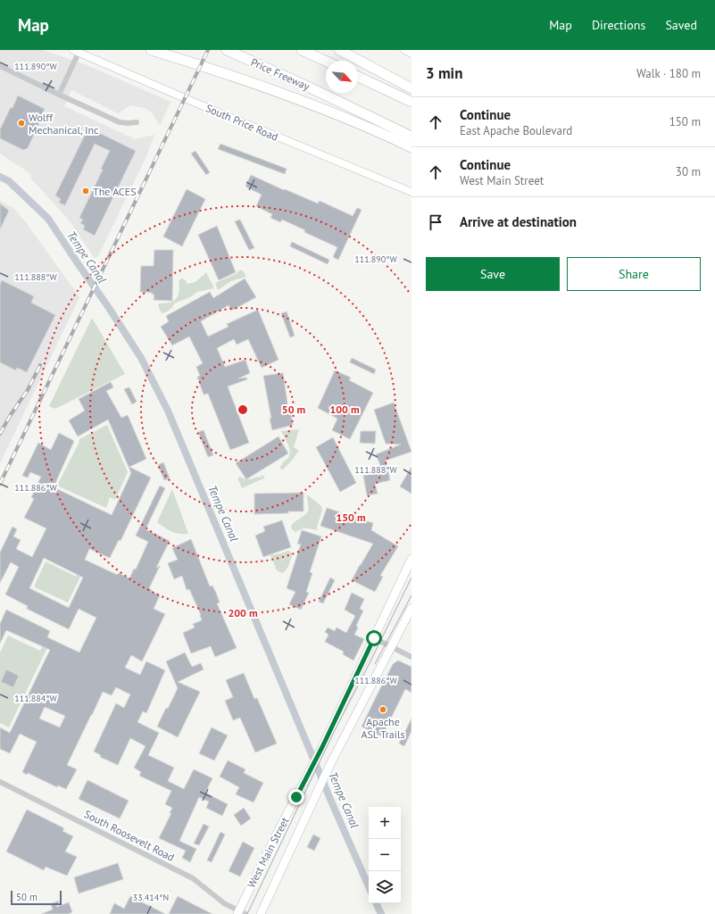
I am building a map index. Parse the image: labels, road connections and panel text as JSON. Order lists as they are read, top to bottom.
{
  "streets": {
    "highway": ["Price Freeway"],
    "main road": ["South Price Road", "West Main Street"],
    "street": ["South Roosevelt Road"]
  },
  "crossings": [
    ["South Roosevelt Road", "West Main Street"]
  ],
  "water": ["Tempe Canal"],
  "places": ["Wolff Mechanical, Inc", "The ACES", "Apache ASL Trails"],
  "scale_bar": "50 m",
  "north": "bottom right",
  "page": {
    "header": "Map",
    "nav": ["Map", "Directions", "Saved"],
    "heading": ["3 min", "Walk · 180 m"],
    "list": [
      ["Continue", "East Apache Boulevard", "150 m"],
      ["Continue", "West Main Street", "30 m"],
      "Arrive at destination"
    ],
    "buttons": ["Save", "Share"],
    "map_buttons": ["+", "−"],
    "scale": "50 m"
  },
  "coordinates": [
    "111.890°W",
    "111.888°W",
    "111.886°W",
    "111.884°W",
    "33.414°N"
  ],
  "rings": [
    "50 m",
    "100 m",
    "150 m",
    "200 m"
  ]
}
